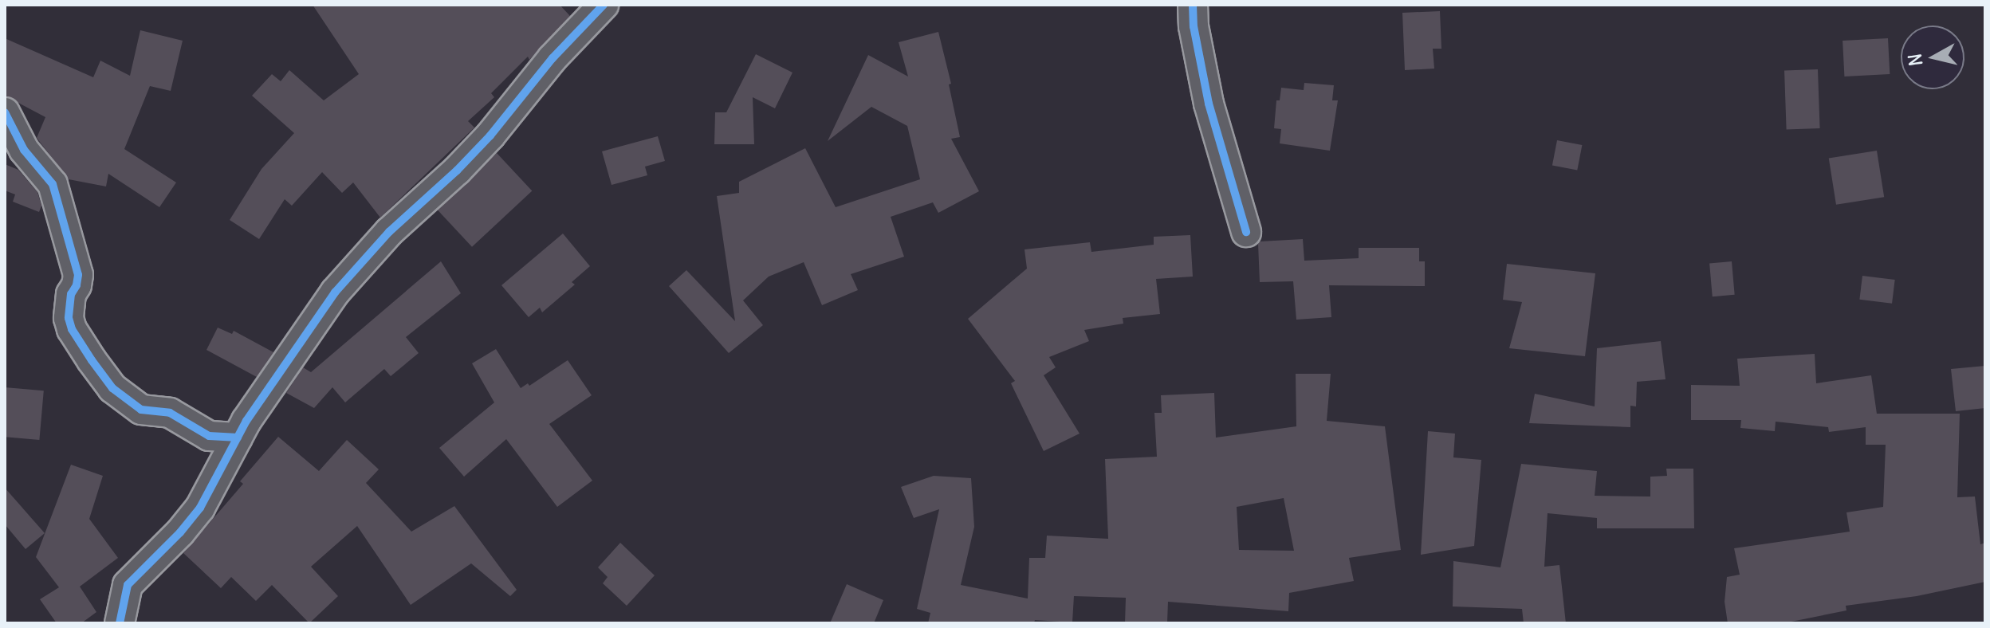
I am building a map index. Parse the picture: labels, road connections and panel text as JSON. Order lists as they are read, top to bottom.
{
  "north": "left"
}
